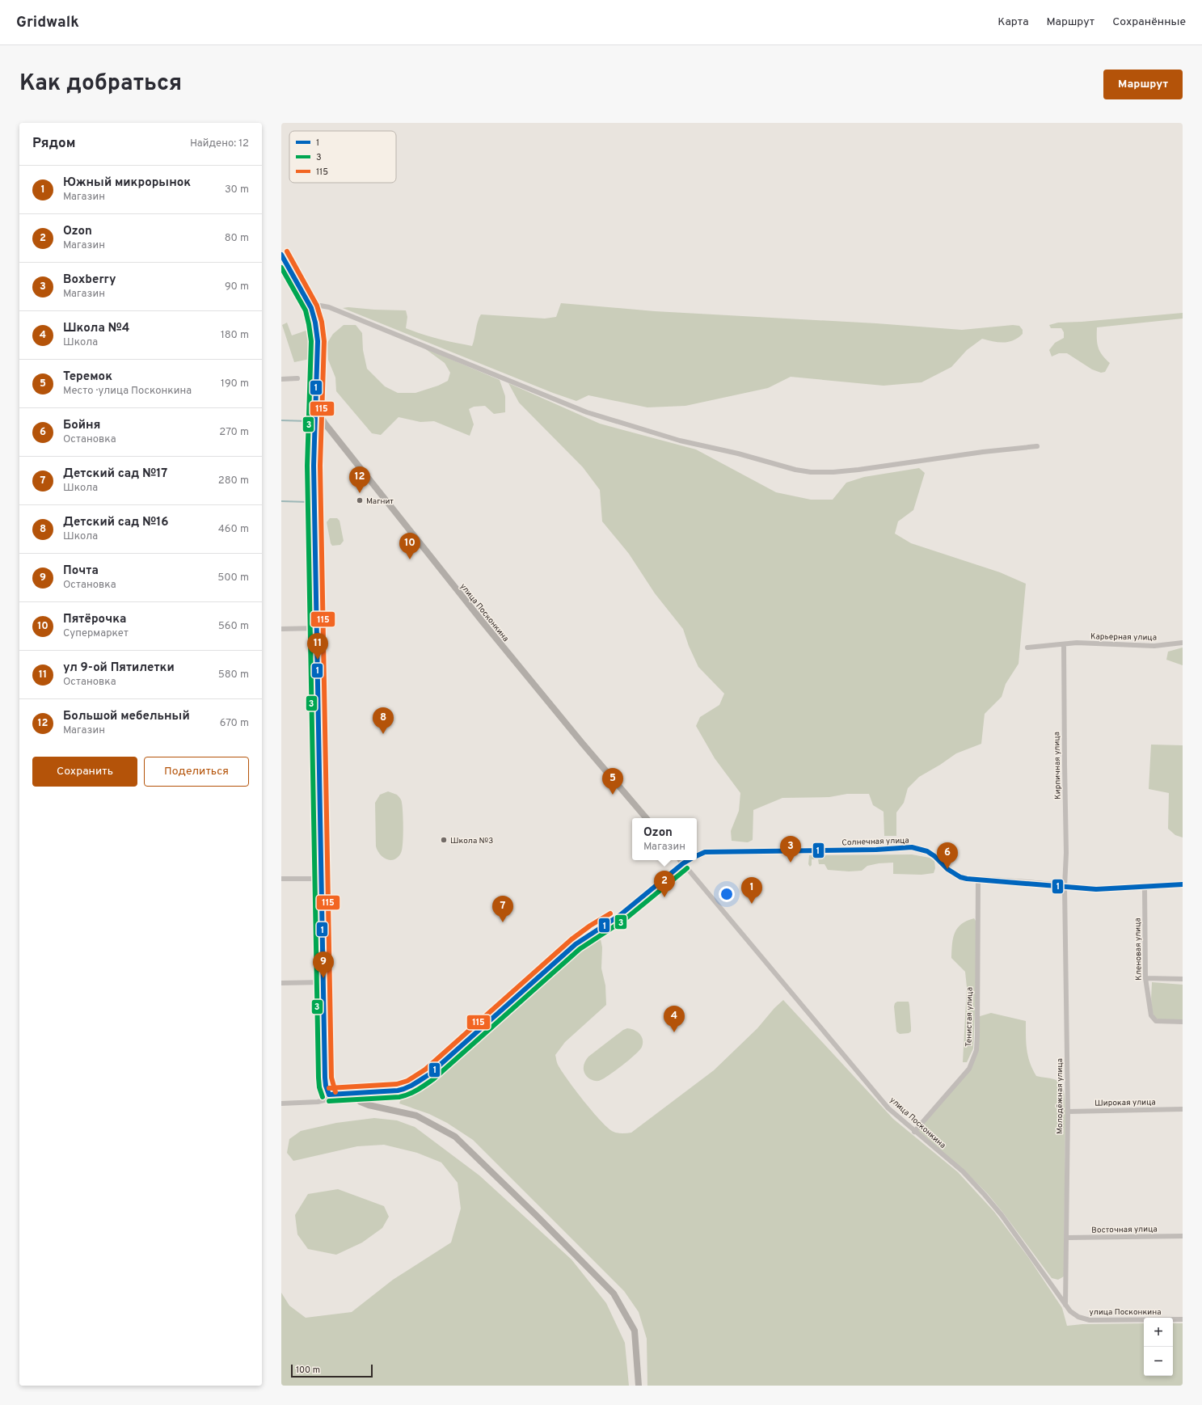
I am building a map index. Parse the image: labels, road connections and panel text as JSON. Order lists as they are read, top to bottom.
{
  "streets": {
    "street": [
      "улица Посконкина",
      "Карьерная улица",
      "Кирпичная улица",
      "Солнечная улица",
      "Кленовая улица",
      "Тенистая улица",
      "Молодёжная улица",
      "Широкая улица",
      "Восточная улица"
    ]
  },
  "crossings": [
    ["улица Посконкина", "Солнечная улица"],
    ["улица Посконкина", "Тенистая улица"],
    ["улица Посконкина", "Молодёжная улица"],
    ["Карьерная улица", "Кирпичная улица"],
    ["Кирпичная улица", "Солнечная улица"],
    ["Кирпичная улица", "Молодёжная улица"],
    ["Солнечная улица", "Кленовая улица"],
    ["Солнечная улица", "Тенистая улица"],
    ["Солнечная улица", "Молодёжная улица"],
    ["Молодёжная улица", "Широкая улица"],
    ["Молодёжная улица", "Восточная улица"]
  ],
  "places": ["Магнит", "Школа №3"],
  "lines": ["transit line 115", "transit line 1", "transit line 3"],
  "legend": ["1", "3", "115"],
  "scale_bar": "100 m",
  "page": {
    "header": "Gridwalk",
    "nav": ["Карта", "Маршрут", "Сохранённые"],
    "title": "Как добраться",
    "buttons": [
      "Маршрут",
      ["Сохранить", "Поделиться"]
    ],
    "heading": ["Рядом", "Найдено: 12"],
    "list": [
      {
        "mark": "1",
        "name": "Южный микрорынок",
        "note": "Магазин",
        "value": "30 m"
      },
      {
        "mark": "2",
        "name": "Ozon",
        "note": "Магазин",
        "value": "80 m"
      },
      {
        "mark": "3",
        "name": "Boxberry",
        "note": "Магазин",
        "value": "90 m"
      },
      {
        "mark": "4",
        "name": "Школа №4",
        "note": "Школа",
        "value": "180 m"
      },
      {
        "mark": "5",
        "name": "Теремок",
        "note": "Место · улица Посконкина",
        "value": "190 m"
      },
      {
        "mark": "6",
        "name": "Бойня",
        "note": "Остановка",
        "value": "270 m"
      },
      {
        "mark": "7",
        "name": "Детский сад №17",
        "note": "Школа",
        "value": "280 m"
      },
      {
        "mark": "8",
        "name": "Детский сад №16",
        "note": "Школа",
        "value": "460 m"
      },
      {
        "mark": "9",
        "name": "Почта",
        "note": "Остановка",
        "value": "500 m"
      },
      {
        "mark": "10",
        "name": "Пятёрочка",
        "note": "Супермаркет",
        "value": "560 m"
      },
      {
        "mark": "11",
        "name": "ул 9-ой Пятилетки",
        "note": "Остановка",
        "value": "580 m"
      },
      {
        "mark": "12",
        "name": "Большой мебельный",
        "note": "Магазин",
        "value": "670 m"
      }
    ],
    "pins": [
      "12",
      "10",
      "11",
      "8",
      "5",
      "3",
      "6",
      "2",
      "1",
      "7",
      "9",
      "4"
    ],
    "popup": ["Ozon", "Магазин"],
    "map_buttons": ["+", "−"],
    "scale": "100 m"
  }
}
